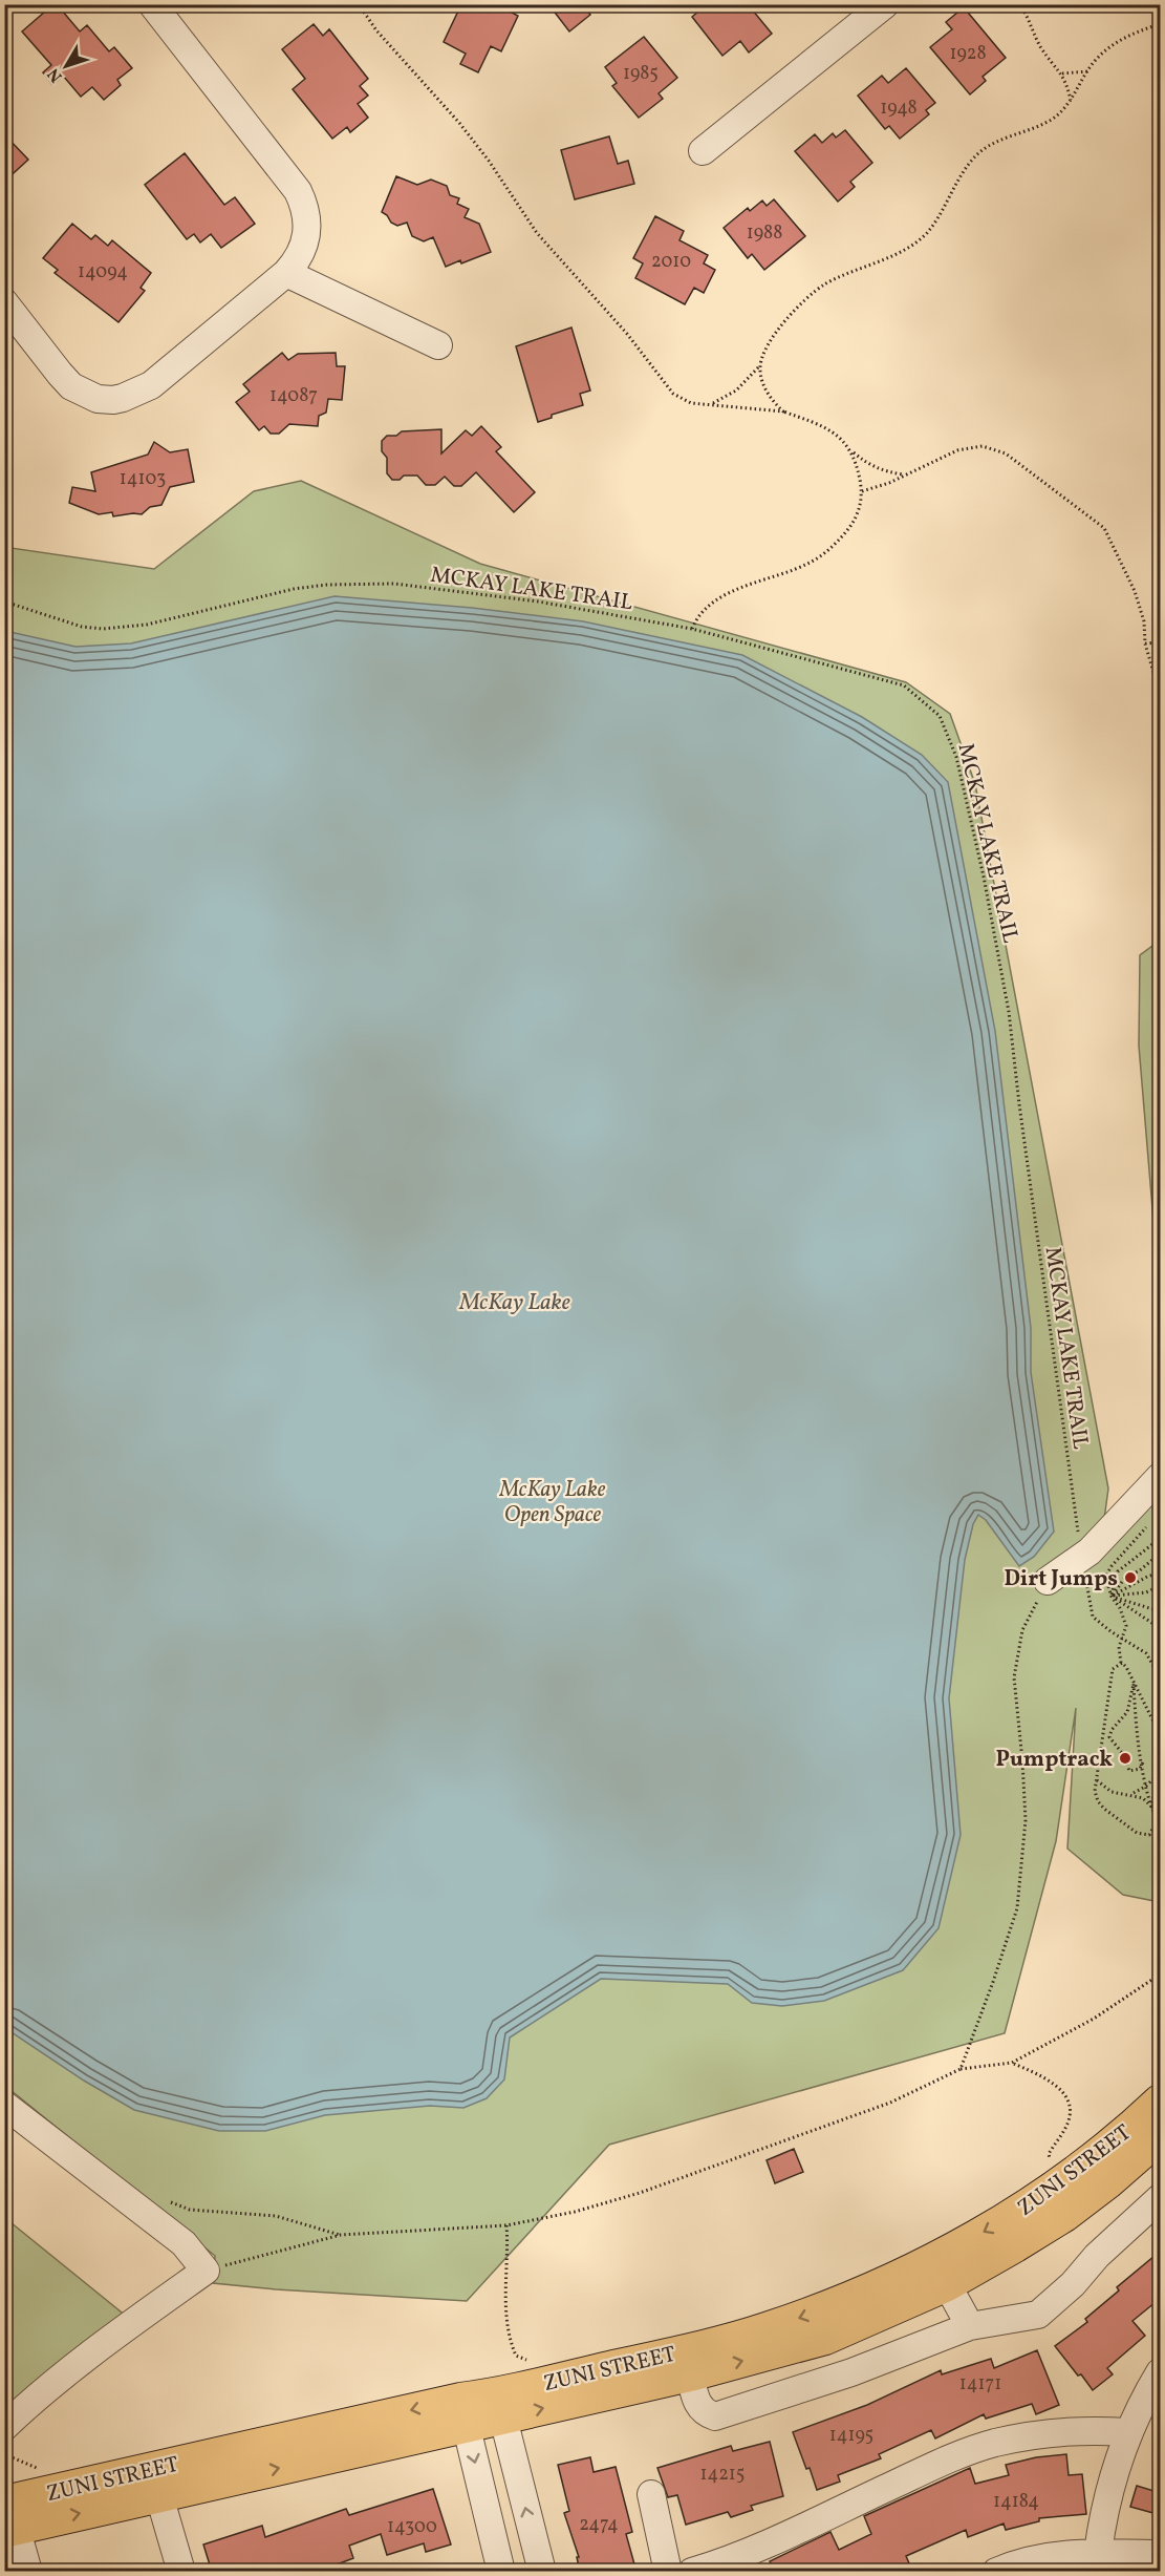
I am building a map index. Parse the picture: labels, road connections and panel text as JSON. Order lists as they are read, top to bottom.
{
  "streets": {
    "main road": ["ZUNI STREET"],
    "path": ["MCKAY LAKE TRAIL"]
  },
  "water": ["McKay Lake"],
  "parks": ["McKay Lake Open Space"],
  "places": ["Dirt Jumps", "Pumptrack"],
  "house_numbers": [
    "1928",
    "1985",
    "1948",
    "1988",
    "2010",
    "14094",
    "14087",
    "14103",
    "14171",
    "14195",
    "14215",
    "14184",
    "2474",
    "14300"
  ],
  "north": "bottom left"
}
